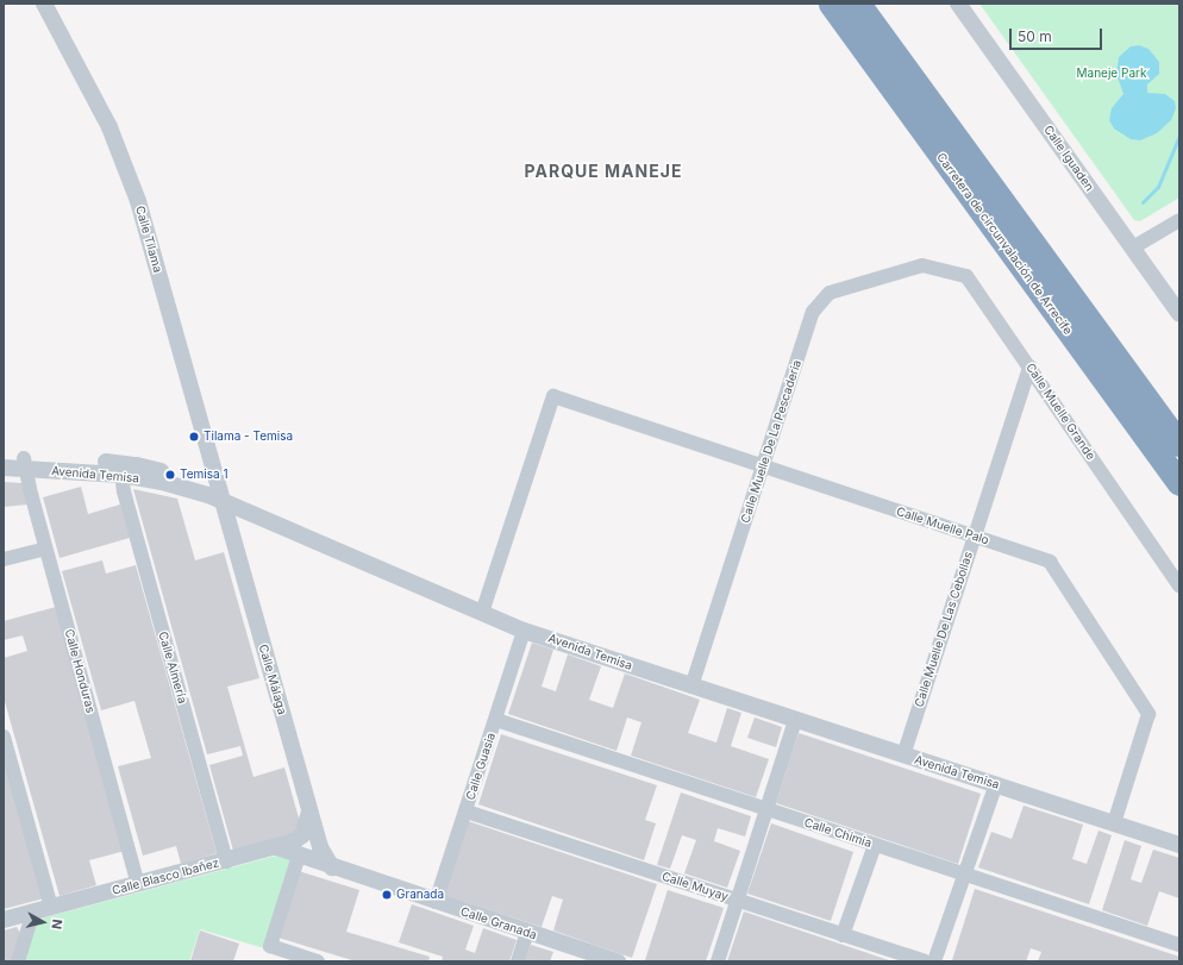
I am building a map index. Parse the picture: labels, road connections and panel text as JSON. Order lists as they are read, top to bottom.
{
  "streets": {
    "highway": ["Carretera de circunvalación de Arrecife"],
    "street": [
      "Calle Iguaden",
      "Calle Tilama",
      "Calle Muelle Grande",
      "Calle Muelle De La Pescaderia",
      "Avenida Temisa",
      "Calle Muelle Palo",
      "Calle Muelle De Las Cebollas",
      "Calle Almería",
      "Calle Honduras",
      "Calle Málaga",
      "Calle Guasia",
      "Calle Chimia",
      "Calle Blasco Ibañez",
      "Calle Muyay",
      "Calle Granada"
    ]
  },
  "crossings": [
    ["Calle Tilama", "Avenida Temisa"],
    ["Calle Tilama", "Calle Málaga"],
    ["Calle Muelle Grande", "Calle Muelle De La Pescaderia"],
    ["Calle Muelle Grande", "Calle Muelle De Las Cebollas"],
    ["Calle Muelle De La Pescaderia", "Avenida Temisa"],
    ["Calle Muelle De La Pescaderia", "Calle Muelle Palo"],
    ["Avenida Temisa", "Calle Muelle Palo"],
    ["Avenida Temisa", "Calle Muelle De Las Cebollas"],
    ["Avenida Temisa", "Calle Almería"],
    ["Avenida Temisa", "Calle Honduras"],
    ["Avenida Temisa", "Calle Málaga"],
    ["Avenida Temisa", "Calle Guasia"],
    ["Calle Muelle Palo", "Calle Muelle De Las Cebollas"],
    ["Calle Almería", "Calle Blasco Ibañez"],
    ["Calle Honduras", "Calle Blasco Ibañez"],
    ["Calle Málaga", "Calle Blasco Ibañez"],
    ["Calle Málaga", "Calle Granada"],
    ["Calle Guasia", "Calle Chimia"],
    ["Calle Guasia", "Calle Muyay"],
    ["Calle Guasia", "Calle Granada"],
    ["Calle Blasco Ibañez", "Calle Granada"]
  ],
  "districts": ["PARQUE MANEJE"],
  "parks": ["Maneje Park"],
  "places": ["Tilama - Temisa", "Temisa 1", "Granada"],
  "scale_bar": "50 m",
  "north": "right"
}
